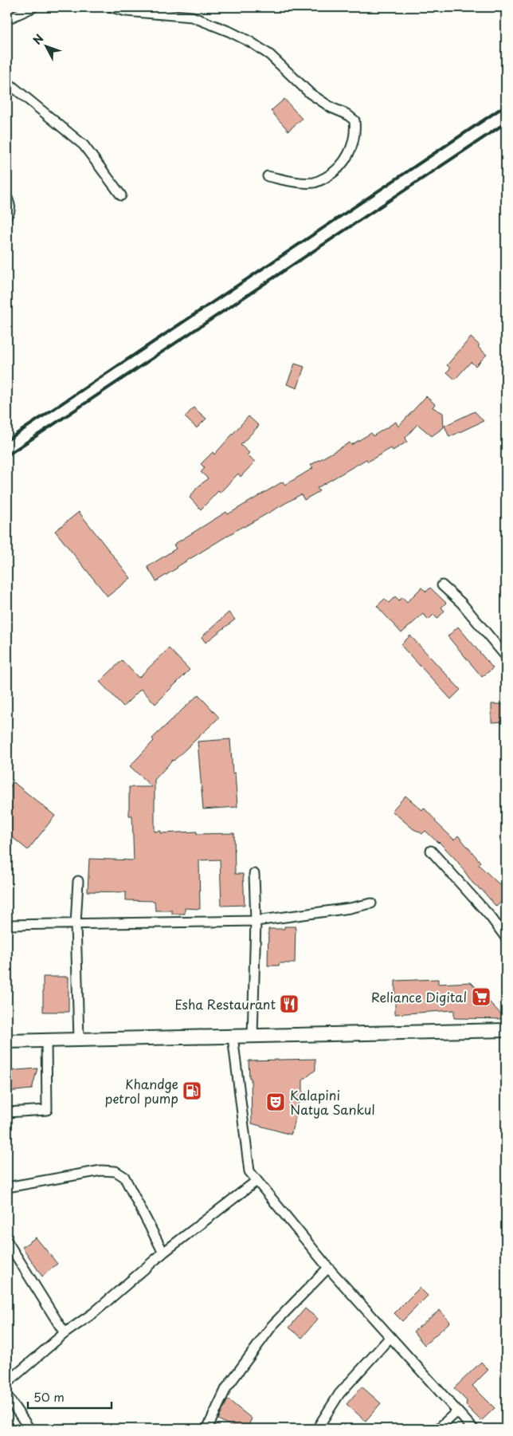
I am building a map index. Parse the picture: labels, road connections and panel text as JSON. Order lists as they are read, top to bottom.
{
  "places": {
    "supermarket": ["Reliance Digital"],
    "restaurant": ["Esha Restaurant"],
    "fuel station": ["Khandge petrol pump"],
    "theatre": ["Kalapini Natya Sankul"]
  },
  "scale_bar": "50 m",
  "north": "top left"
}
